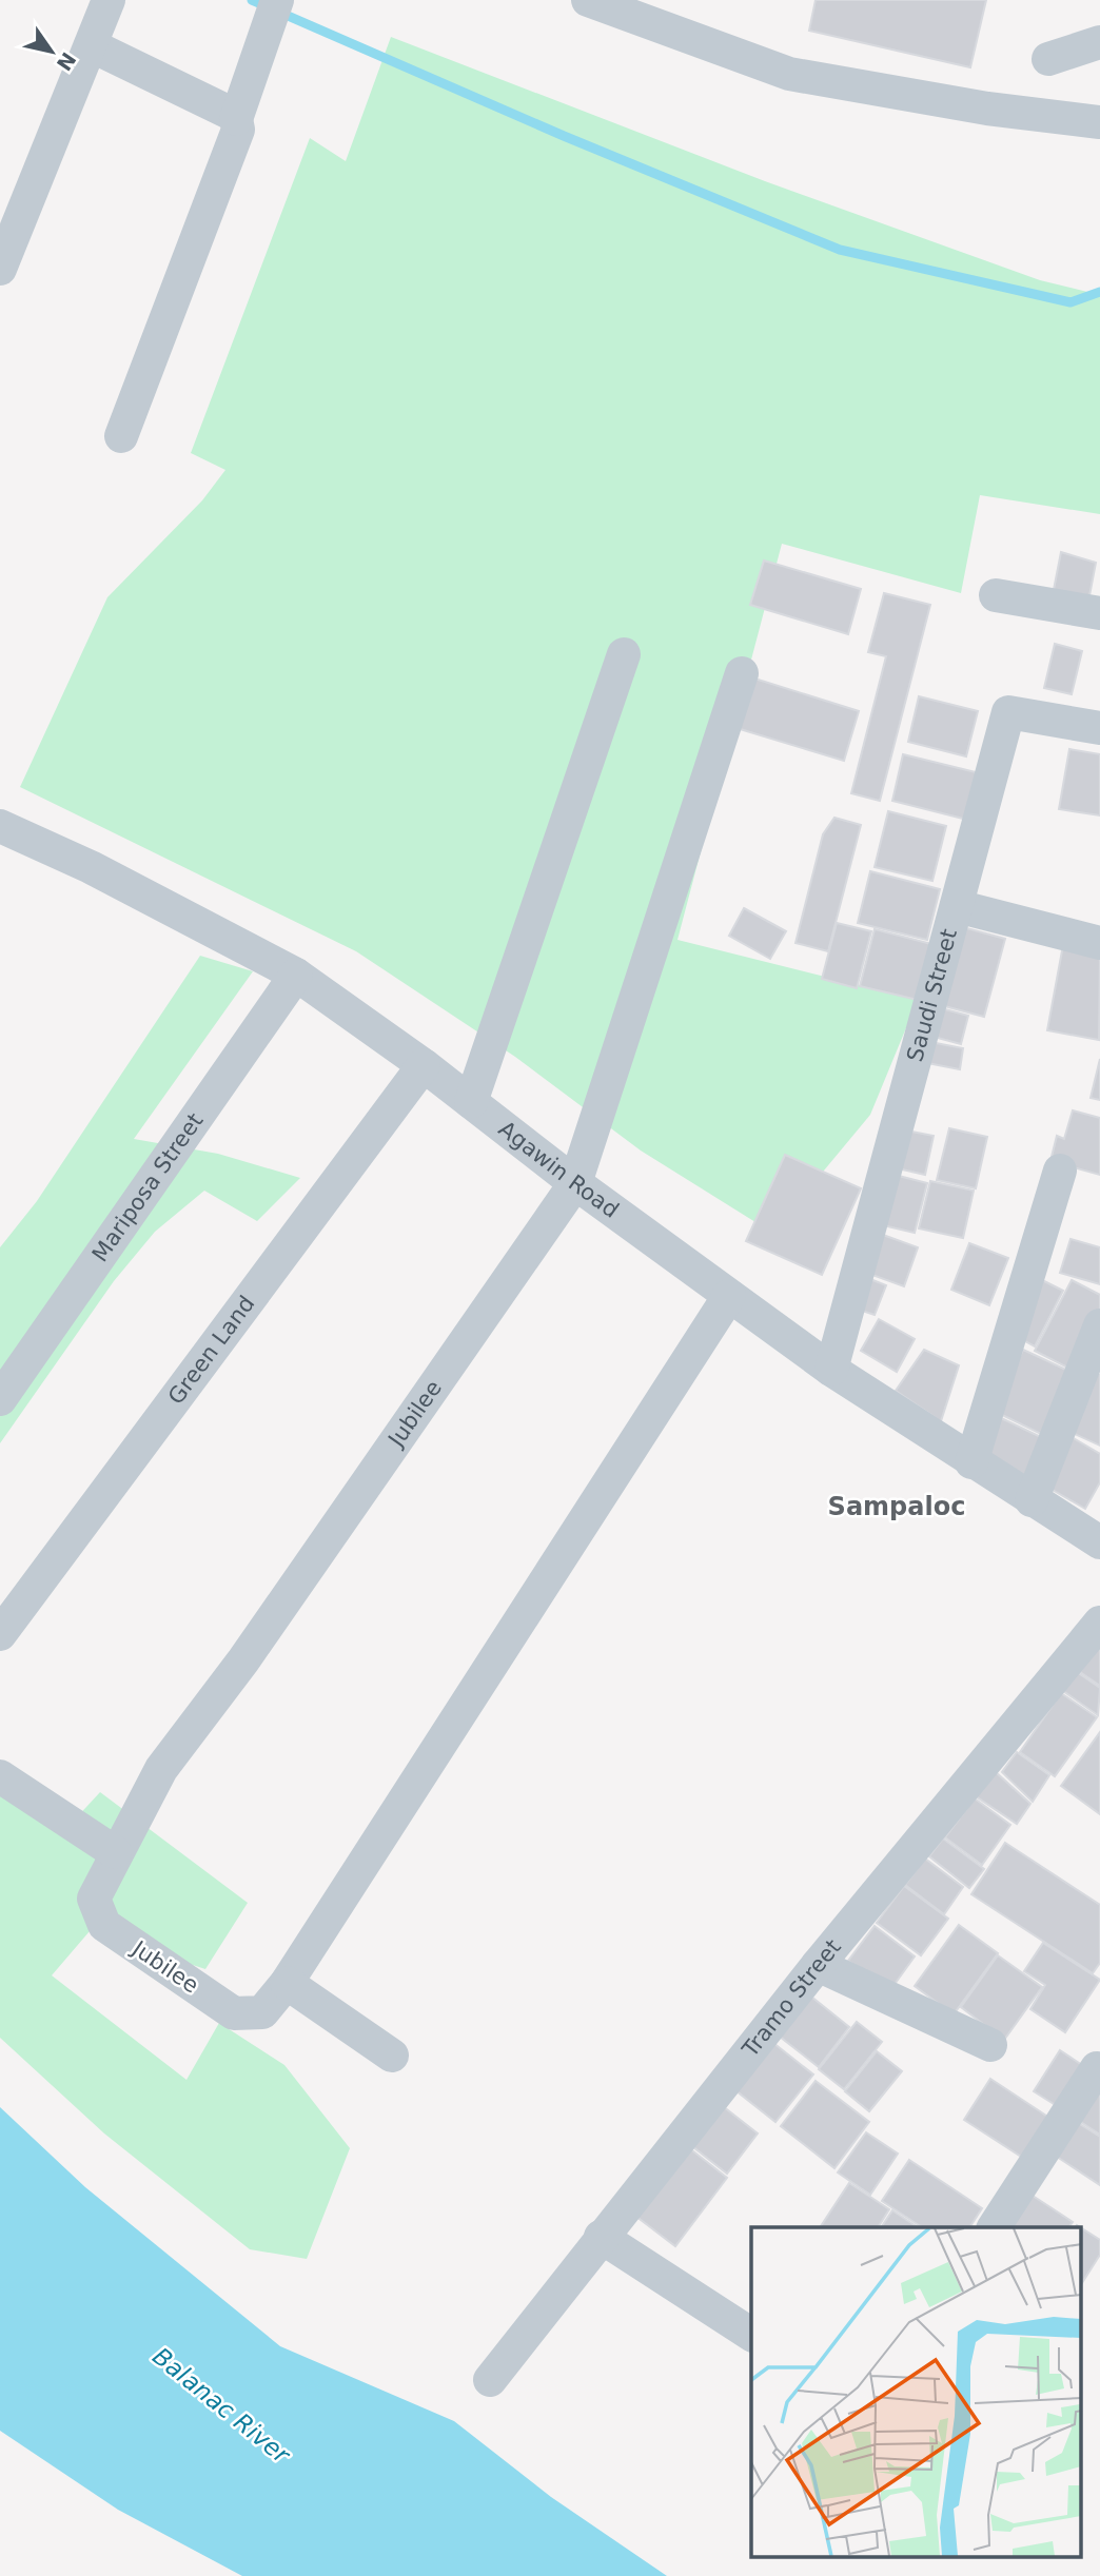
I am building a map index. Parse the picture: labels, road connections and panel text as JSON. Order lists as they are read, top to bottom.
{
  "streets": {
    "street": [
      "Saudi Street",
      "Agawin Road",
      "Mariposa Street",
      "Green Land",
      "Jubilee",
      "Tramo Street"
    ]
  },
  "crossings": [
    ["Saudi Street", "Agawin Road"],
    ["Agawin Road", "Mariposa Street"],
    ["Agawin Road", "Green Land"],
    ["Agawin Road", "Jubilee"]
  ],
  "districts": ["Sampaloc"],
  "water": ["Balanac River"],
  "north": "bottom right"
}
